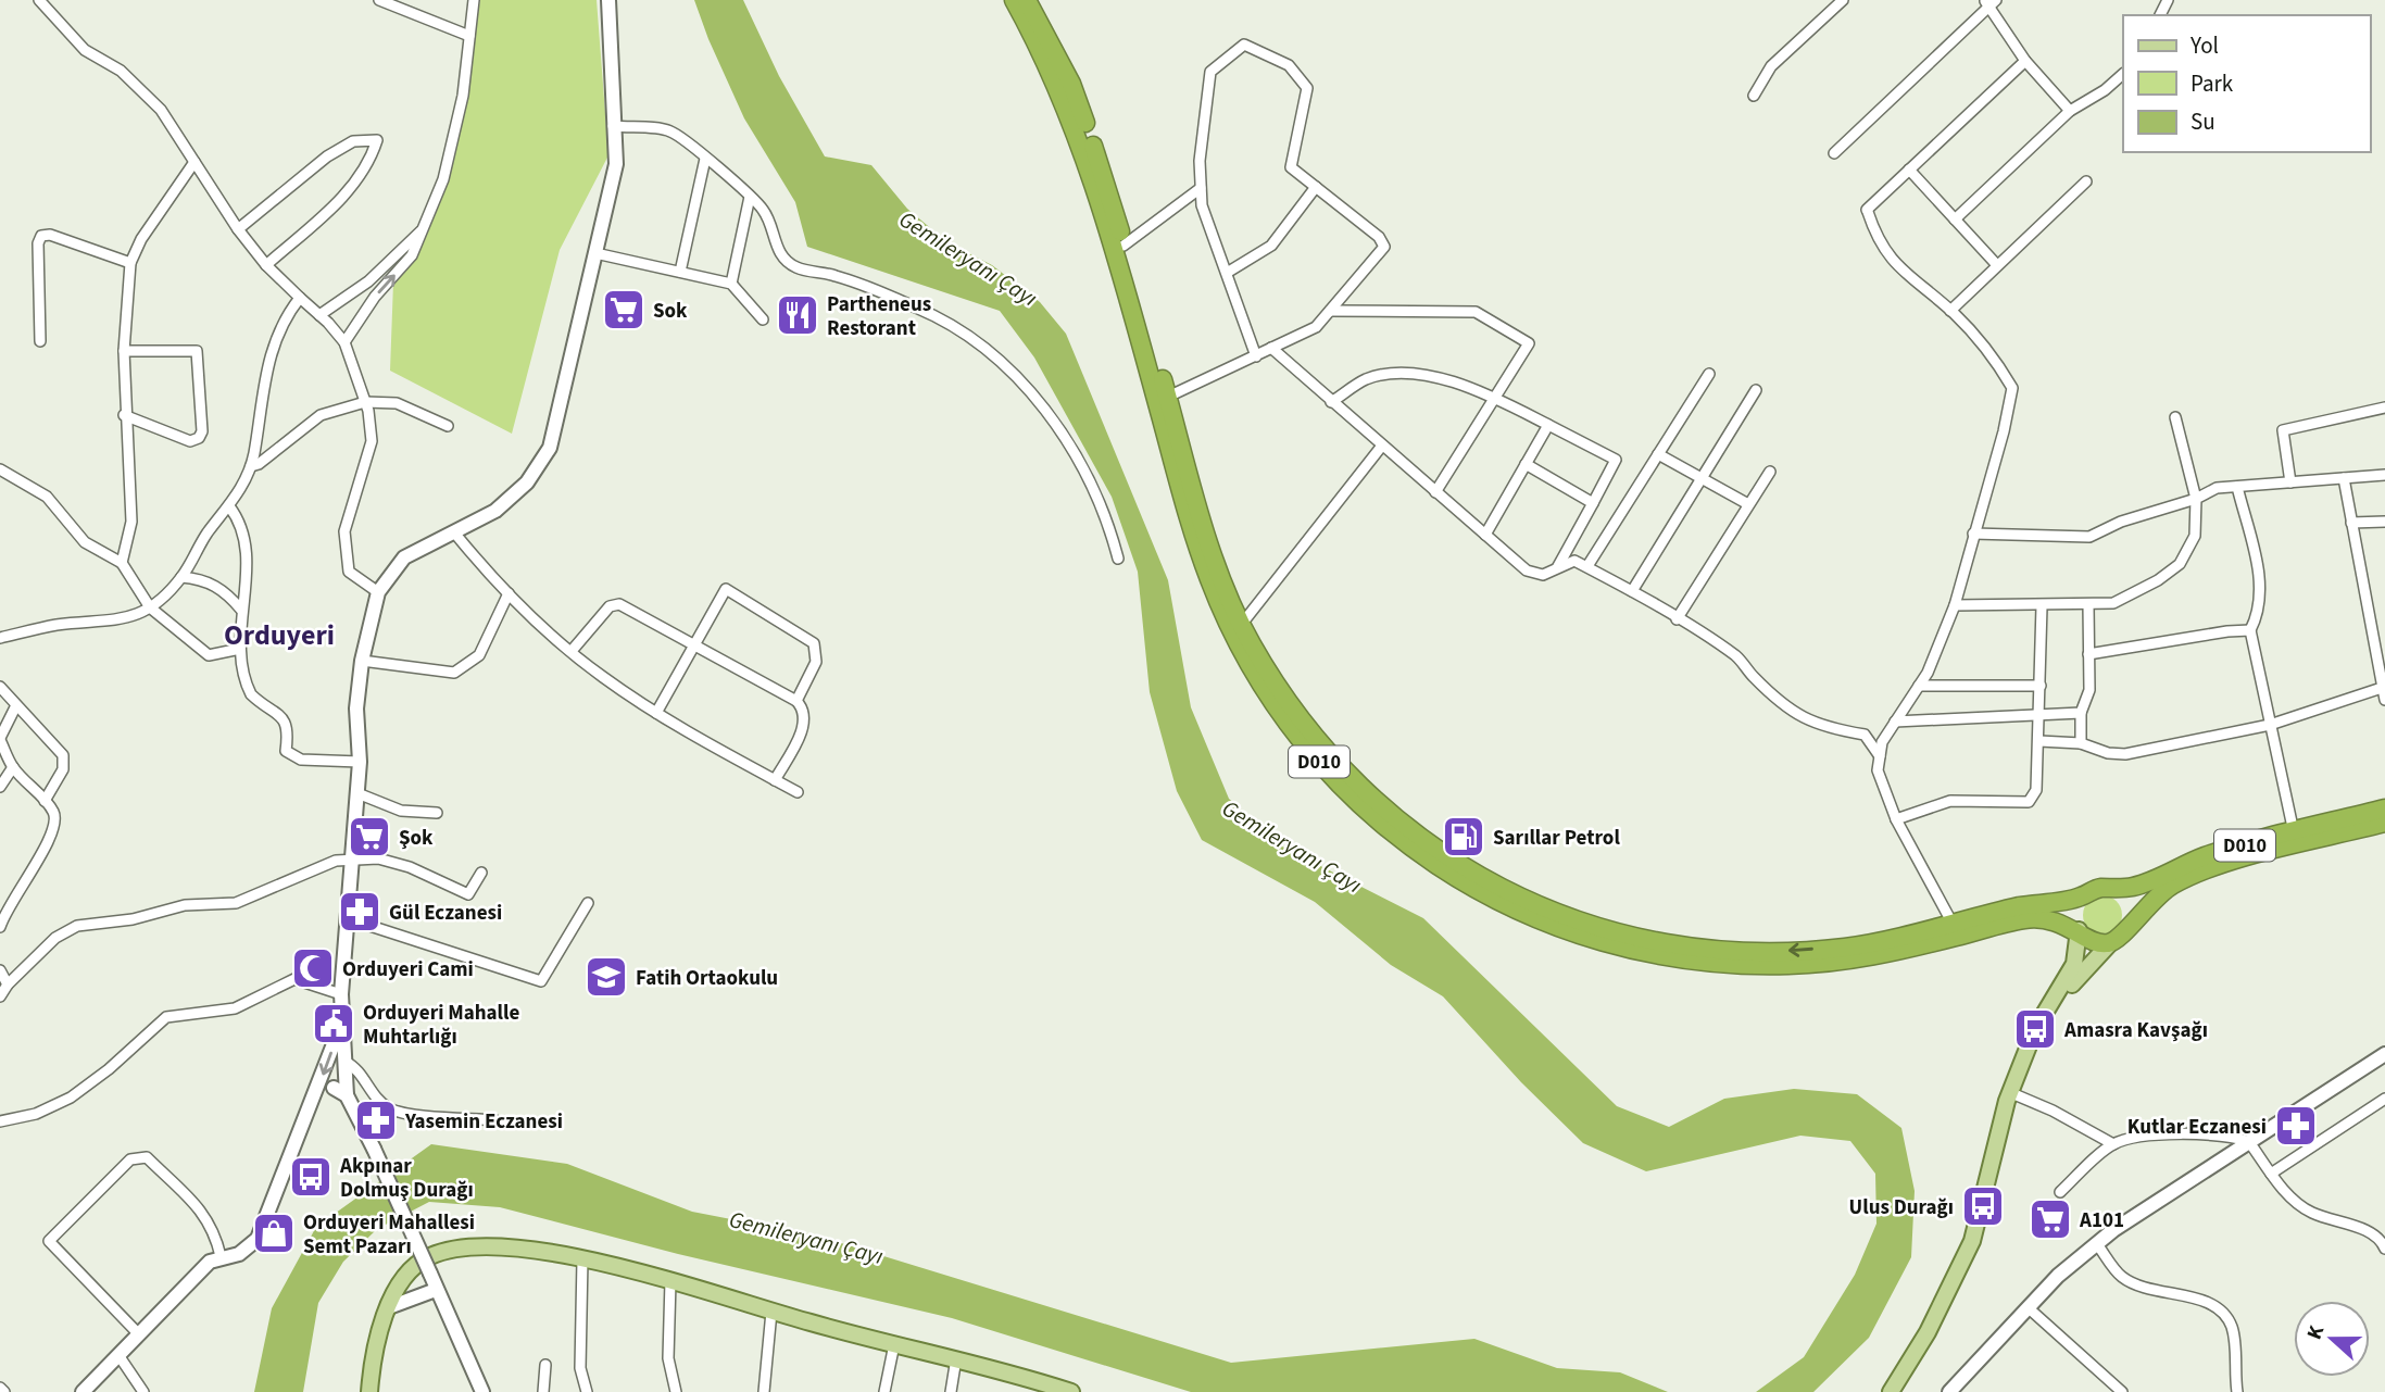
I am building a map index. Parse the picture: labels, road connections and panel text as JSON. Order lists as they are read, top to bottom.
{
  "streets": {
    "highway": ["D010"]
  },
  "districts": ["Orduyeri"],
  "water": ["Gemileryanı Çayı"],
  "places": {
    "supermarket": ["Sok", "Şok", "A101"],
    "restaurant": ["Partheneus Restorant"],
    "fuel station": ["Sarıllar Petrol"],
    "pharmacy": ["Gül Eczanesi", "Yasemin Eczanesi", "Kutlar Eczanesi"],
    "mosque": ["Orduyeri Cami"],
    "school or university": ["Fatih Ortaokulu"],
    "public building": ["Orduyeri Mahalle Muhtarlığı"],
    "bus stop": ["Amasra Kavşağı", "Akpınar Dolmuş Durağı", "Ulus Durağı"],
    "shop": ["Orduyeri Mahallesi Semt Pazarı"]
  },
  "legend": ["Yol", "Park", "Su"],
  "north": "left"
}
